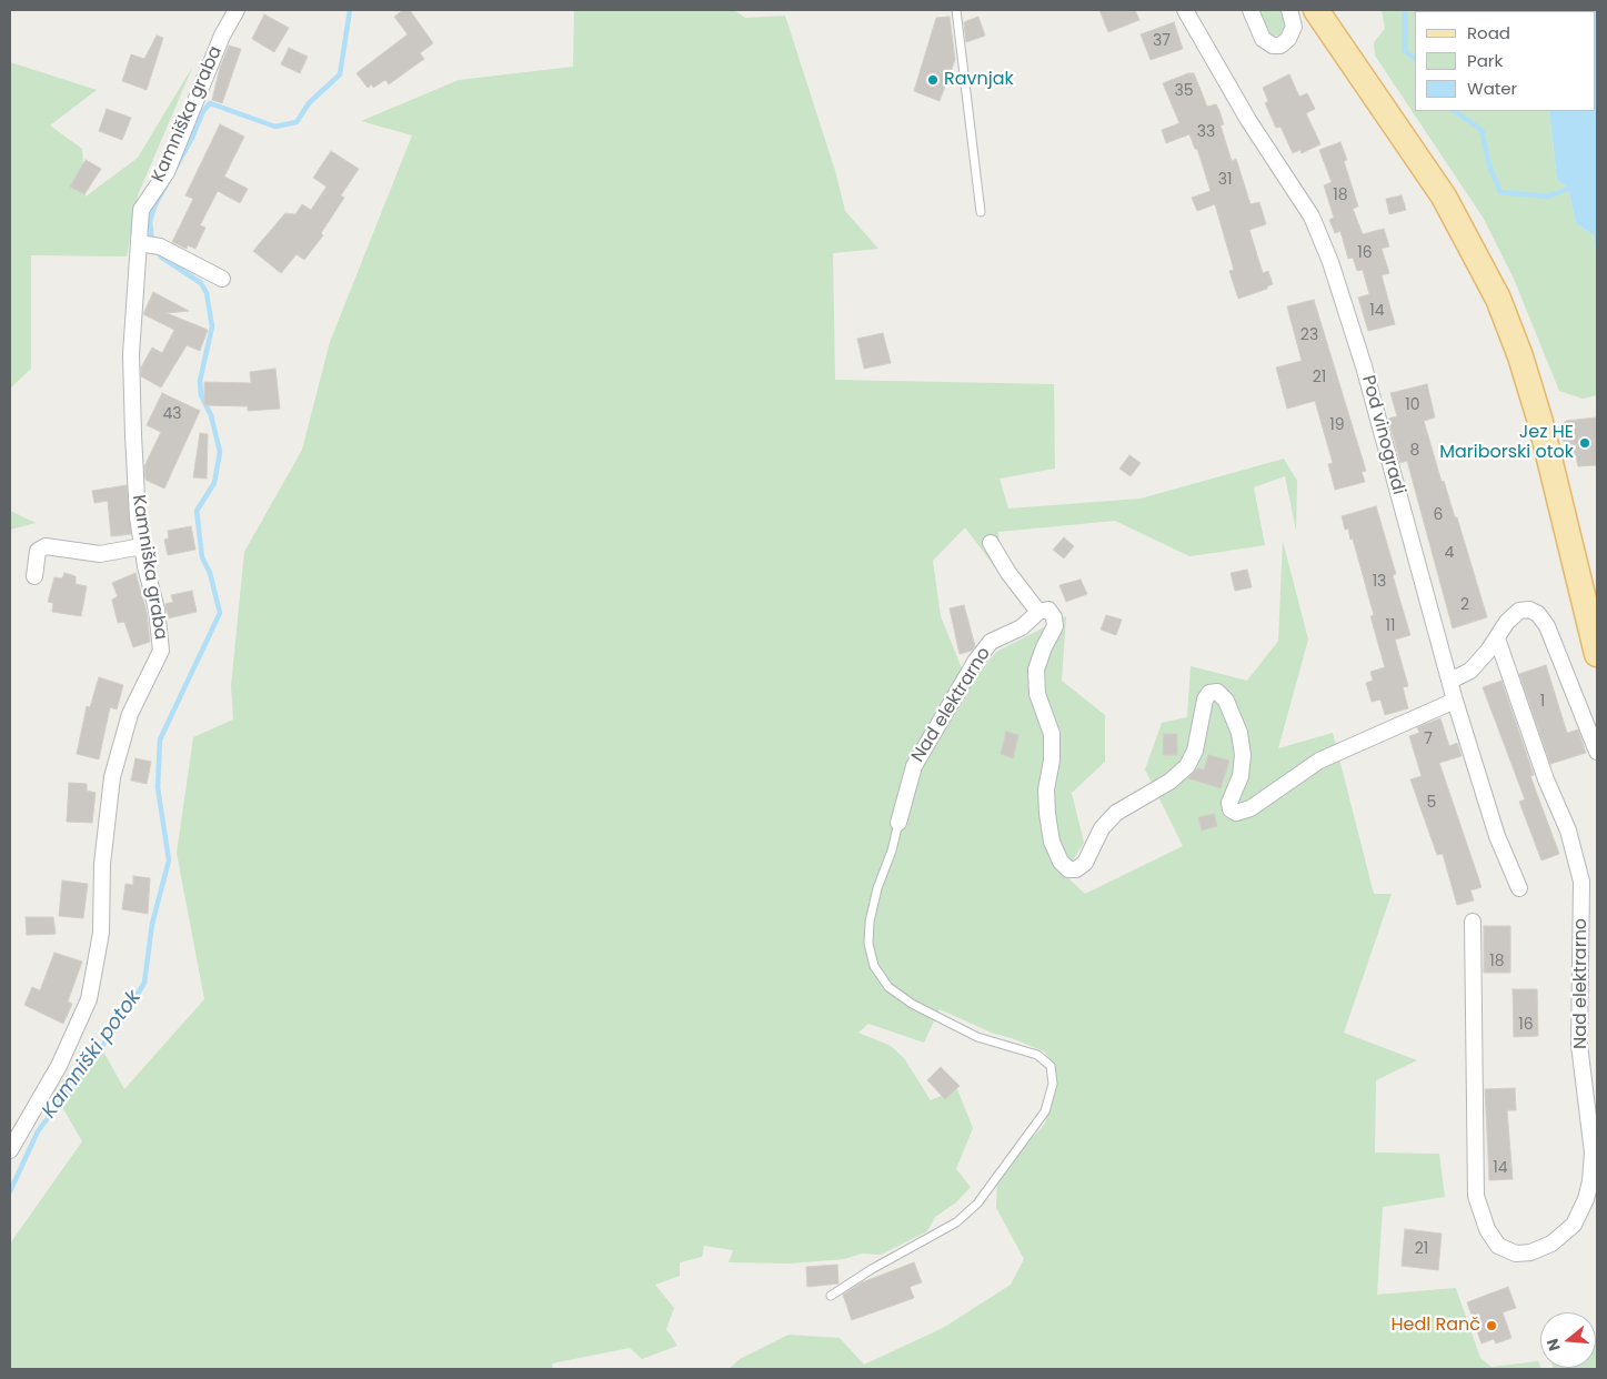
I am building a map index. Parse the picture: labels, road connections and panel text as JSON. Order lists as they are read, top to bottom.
{
  "streets": {
    "street": ["Kamniška graba", "Pod vinogradi", "Nad elektrarno"]
  },
  "water": ["Kamniški potok"],
  "places": ["Ravnjak", "Jez HE Mariborski otok", "Hedl Ranč"],
  "house_numbers": [
    "37",
    "35",
    "33",
    "31",
    "18",
    "16",
    "14",
    "23",
    "21",
    "10",
    "43",
    "19",
    "8",
    "6",
    "4",
    "13",
    "2",
    "11",
    "1",
    "7",
    "5",
    "18",
    "16",
    "14",
    "21"
  ],
  "legend": ["Road", "Park", "Water"],
  "north": "left"
}
